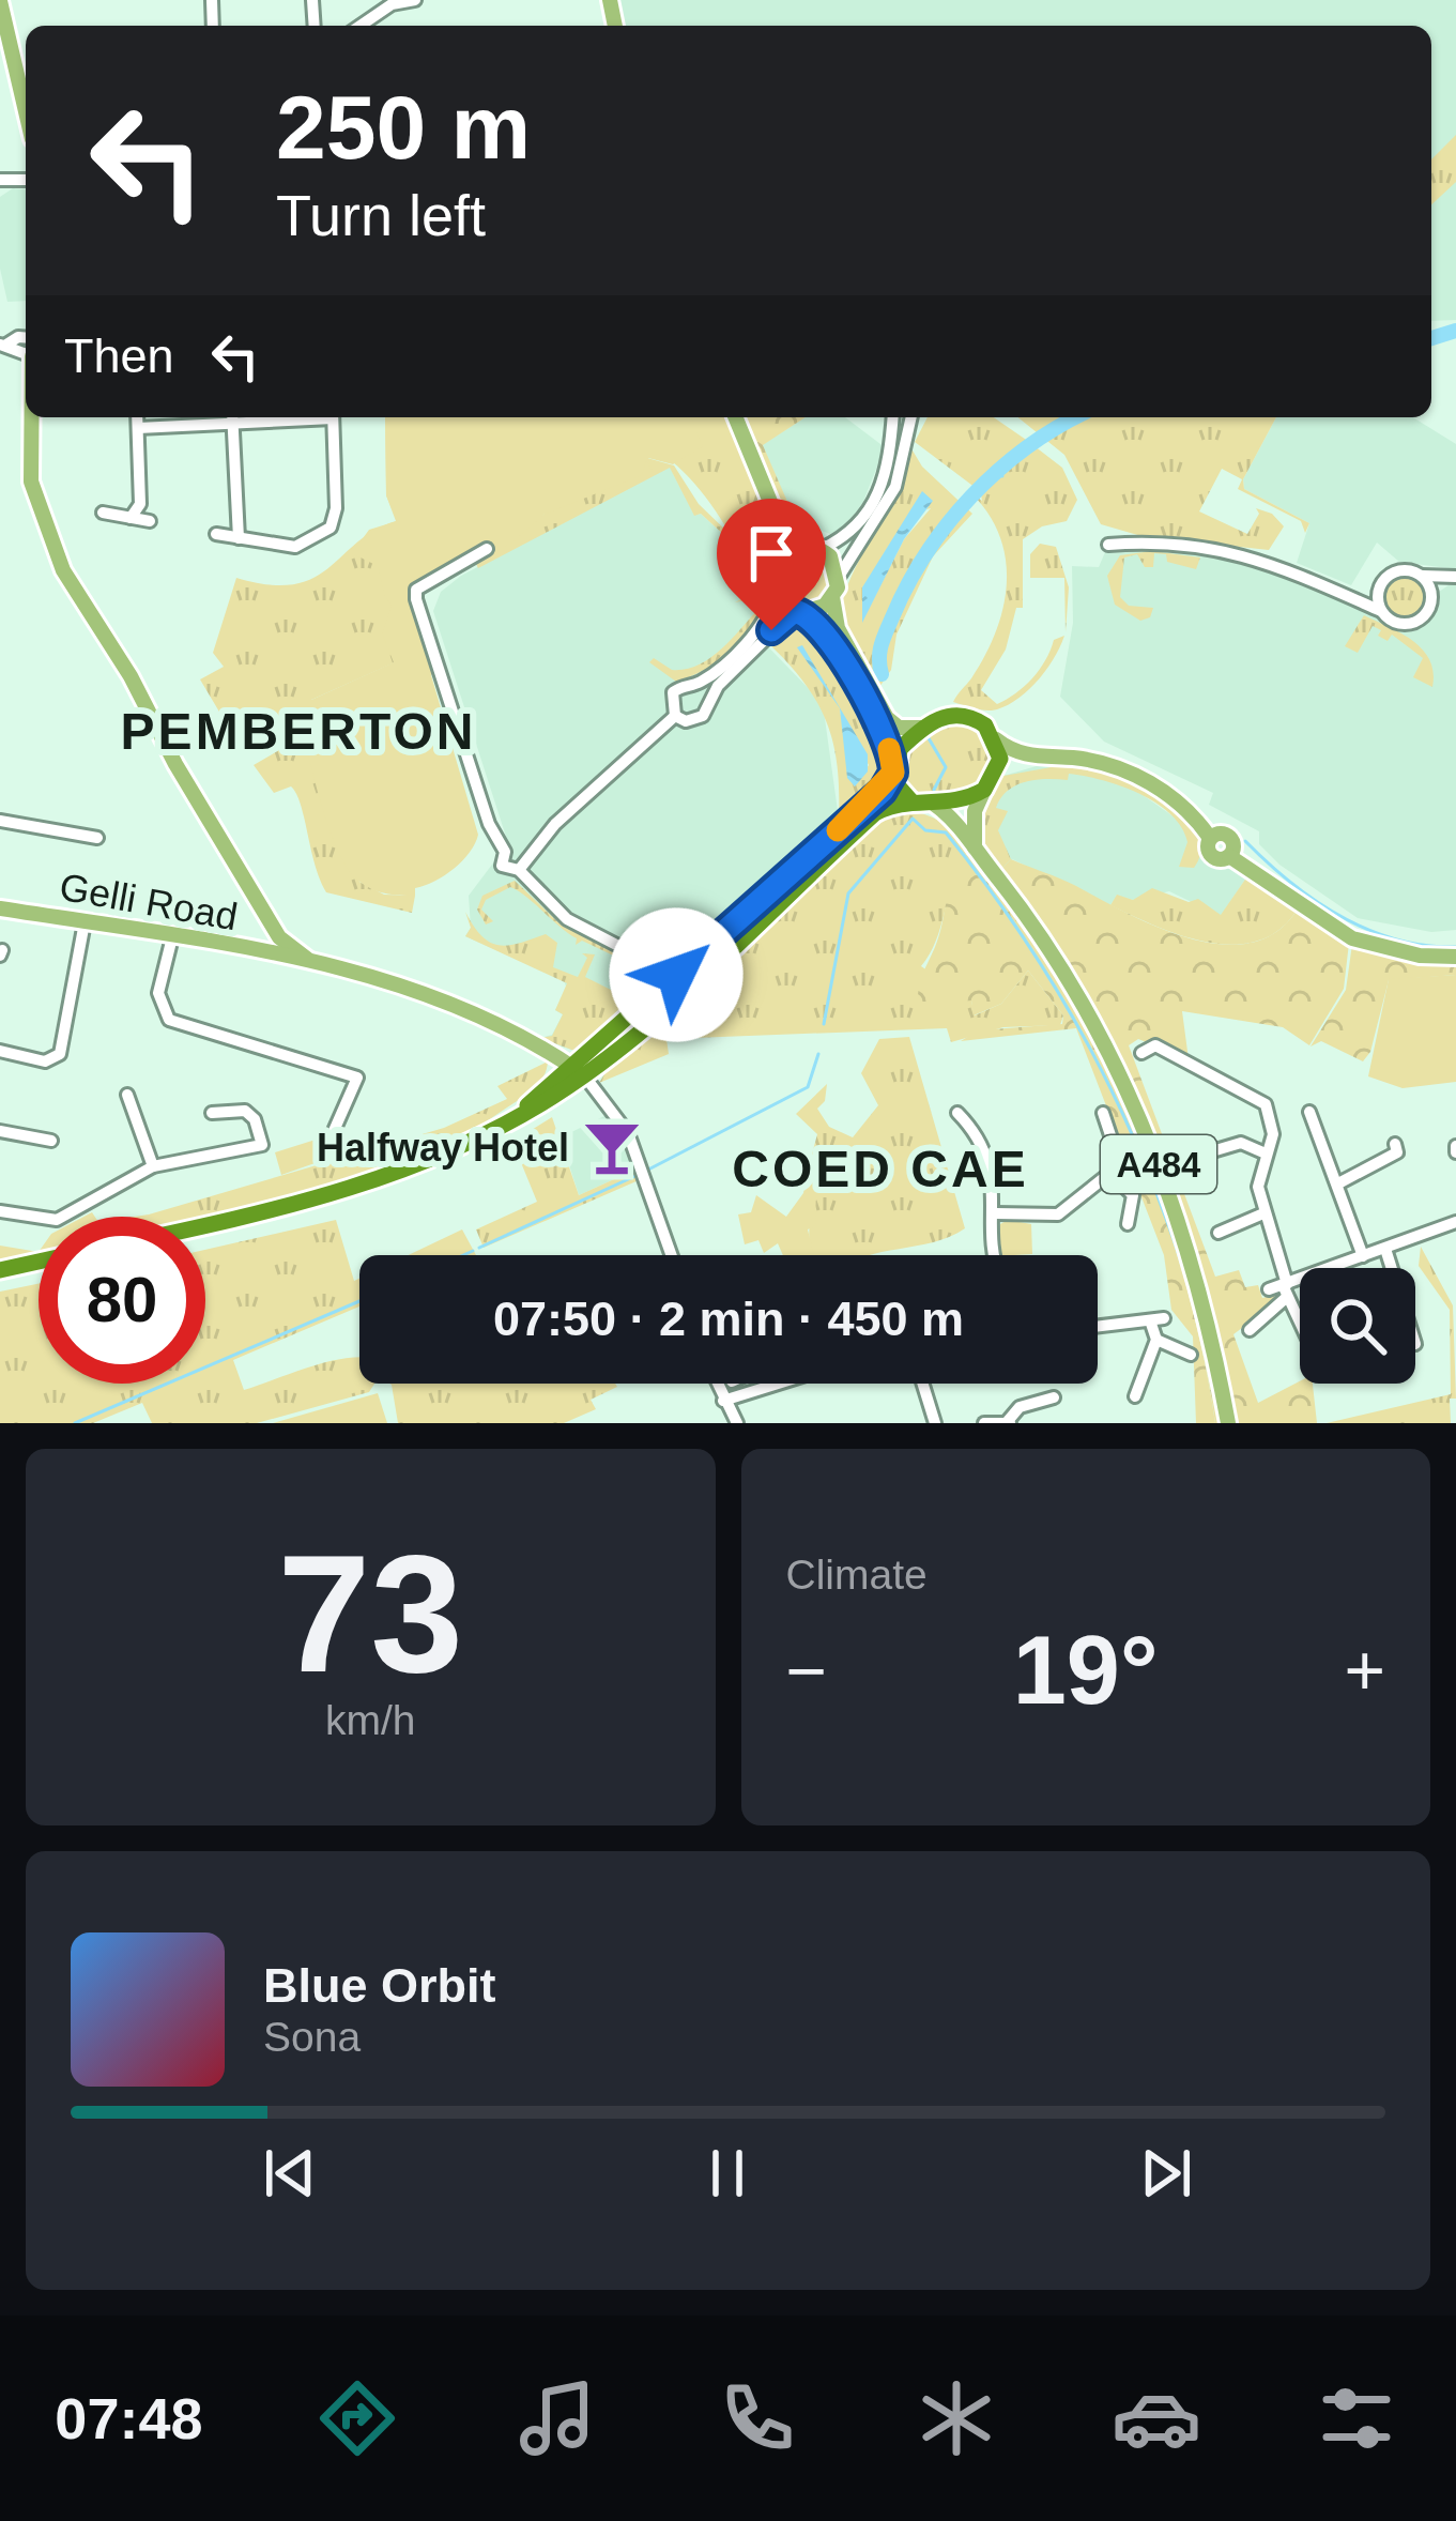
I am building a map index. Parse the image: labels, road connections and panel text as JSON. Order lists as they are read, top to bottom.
{
  "streets": {
    "main road": ["Gelli Road", "A484"]
  },
  "districts": ["PEMBERTON", "COED CAE"],
  "places": {
    "bar": ["Halfway Hotel"]
  },
  "page": {
    "turn": ["250 m", "Turn left"],
    "then": "Then",
    "limit": "80",
    "trip": "07:50 · 2 min · 450 m",
    "tile": [
      ["73", "km/h"],
      "Climate"
    ],
    "heat": ["−", "19°", "+"],
    "song": ["Blue Orbit", "Sona"],
    "tabs": "07:48"
  }
}
